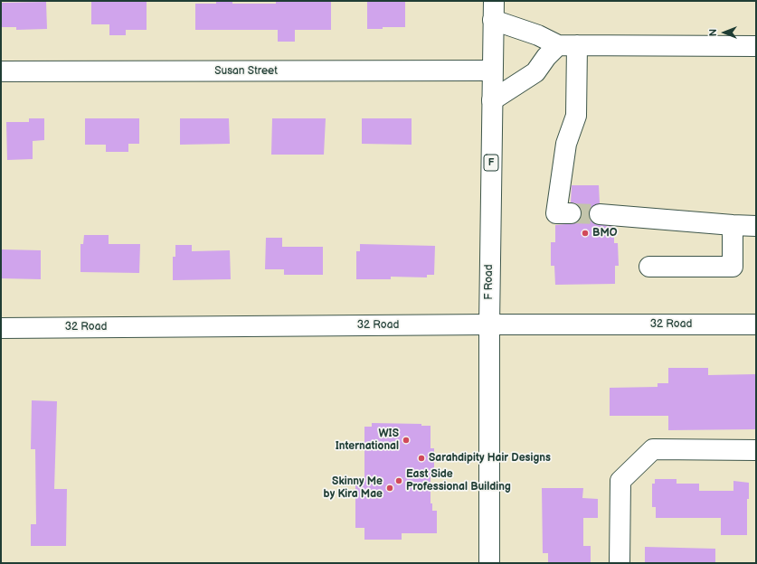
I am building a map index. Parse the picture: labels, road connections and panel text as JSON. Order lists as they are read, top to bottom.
{
  "streets": {
    "street": [
      "Susan Street",
      "F",
      "F Road",
      "32 Road"
    ]
  },
  "crossings": [
    ["Susan Street", "F Road"],
    ["F Road", "32 Road"]
  ],
  "places": [
    "BMO",
    "WIS International",
    "Sarahdipity Hair Designs",
    "East Side Professional Building",
    "Skinny Me by Kira Mae"
  ],
  "north": "left"
}
